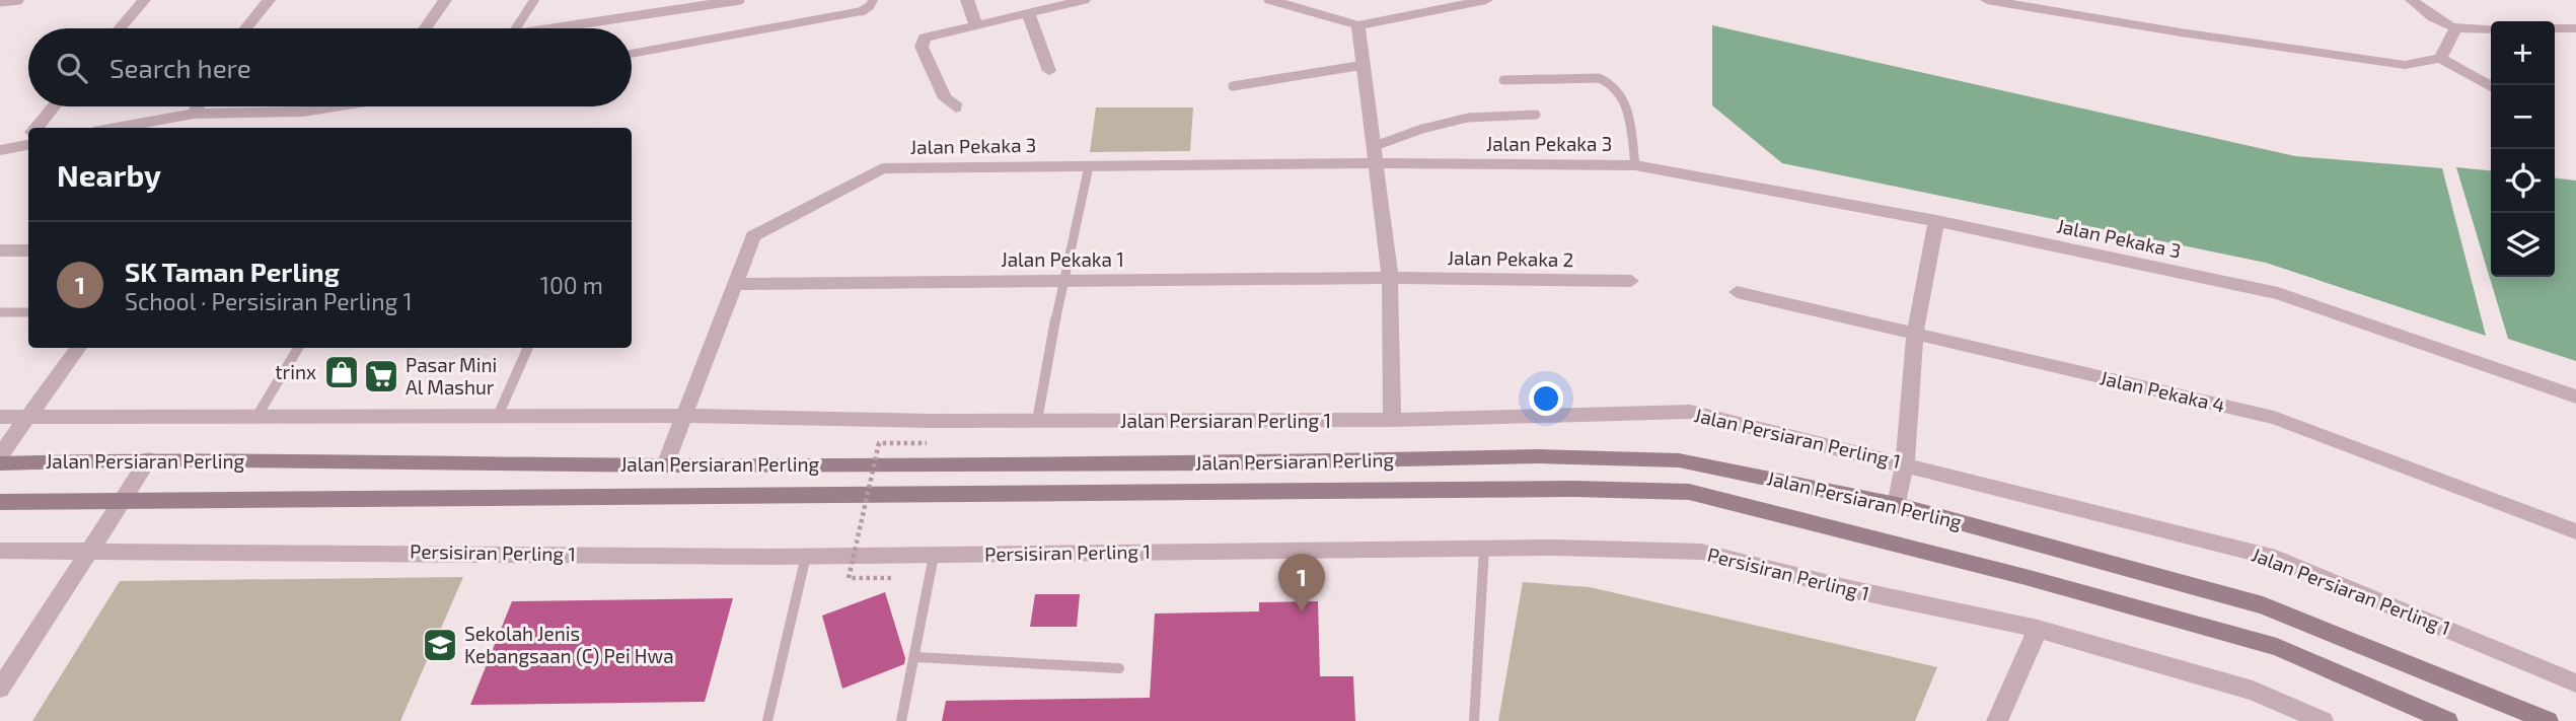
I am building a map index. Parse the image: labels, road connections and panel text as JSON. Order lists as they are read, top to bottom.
{
  "streets": {
    "main road": ["Jalan Persiaran Perling"],
    "street": [
      "Jalan Pekaka 3",
      "Jalan Pekaka 2",
      "Jalan Pekaka 1",
      "Jalan Pekaka 4",
      "Jalan Persiaran Perling 1",
      "Persisiran Perling 1"
    ]
  },
  "crossings": [
    ["Jalan Pekaka 3", "Jalan Pekaka 1"],
    ["Jalan Pekaka 3", "Jalan Persiaran Perling 1"],
    ["Jalan Pekaka 3", "Jalan Persiaran Perling"],
    ["Jalan Pekaka 2", "Jalan Pekaka 1"]
  ],
  "places": {
    "shop": ["trinx"],
    "supermarket": ["Pasar Mini Al Mashur"],
    "school or university": ["Sekolah Jenis Kebangsaan (C) Pei Hwa"]
  },
  "page": {
    "map_buttons": ["+", "−"],
    "search": "Search here",
    "heading": "Nearby",
    "list": [
      {
        "mark": "1",
        "name": "SK Taman Perling",
        "note": "School · Persisiran Perling 1",
        "value": "100 m"
      }
    ],
    "pins": "1"
  }
}
